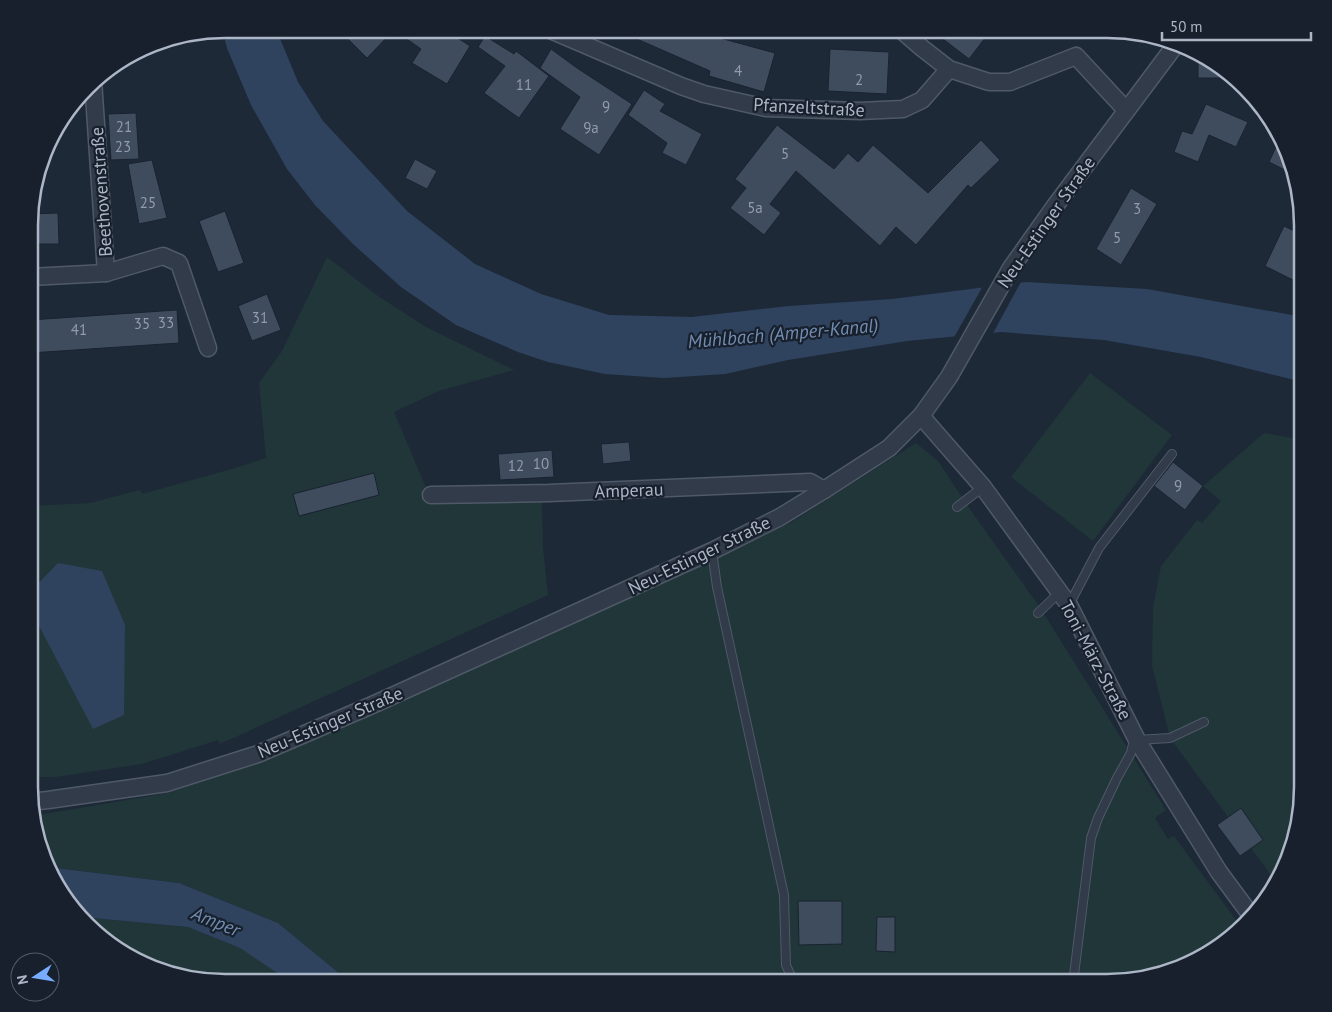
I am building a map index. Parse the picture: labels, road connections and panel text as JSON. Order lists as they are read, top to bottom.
{
  "streets": {
    "street": [
      "Pfanzeltstraße",
      "Beethovenstraße",
      "Neu-Estinger Straße",
      "Amperau",
      "Toni-März-Straße"
    ]
  },
  "crossings": [
    ["Neu-Estinger Straße", "Amperau"],
    ["Neu-Estinger Straße", "Toni-März-Straße"]
  ],
  "water": ["Mühlbach (Amper-Kanal)", "Amper"],
  "house_numbers": [
    "4",
    "2",
    "11",
    "9",
    "21",
    "9a",
    "23",
    "5",
    "25",
    "5a",
    "3",
    "5",
    "31",
    "33",
    "35",
    "41",
    "10",
    "12",
    "9"
  ],
  "scale_bar": "50 m",
  "north": "left"
}
